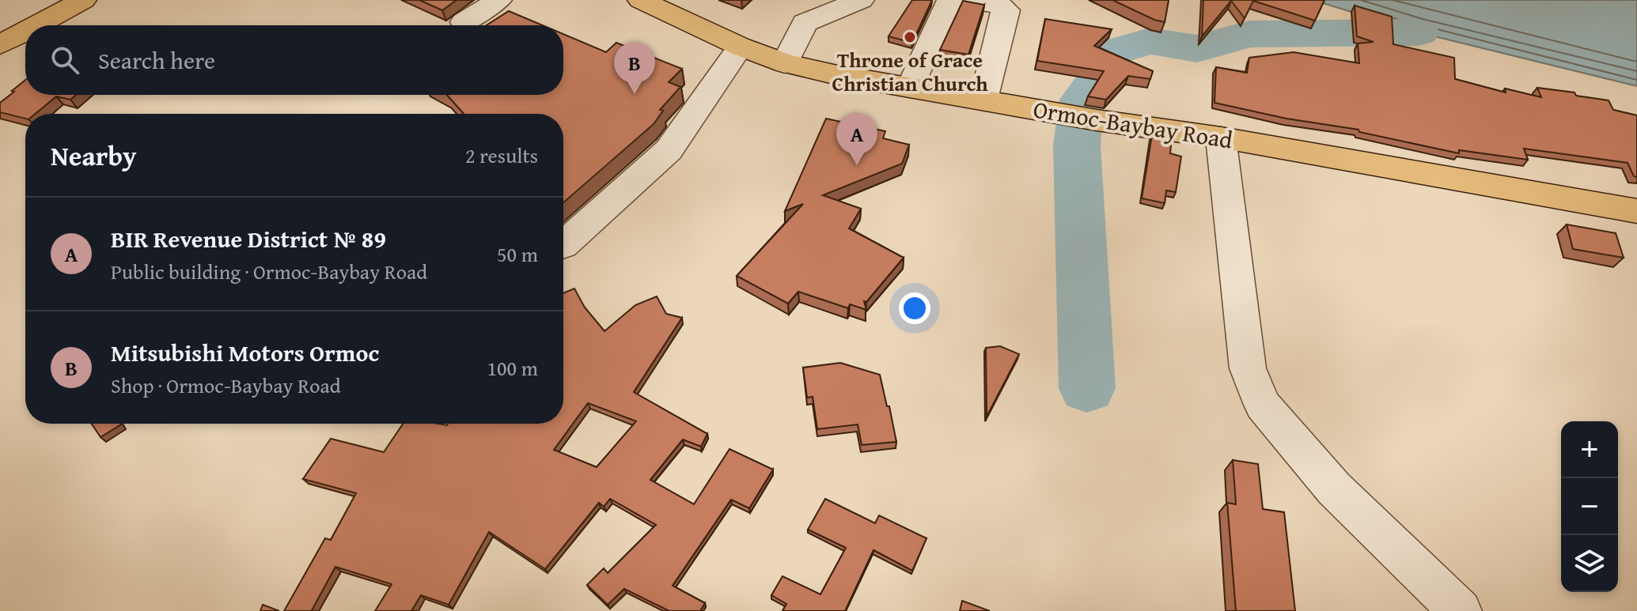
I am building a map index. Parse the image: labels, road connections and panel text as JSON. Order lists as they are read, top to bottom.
{
  "streets": {
    "main road": ["Ormoc-Baybay Road"]
  },
  "places": ["Throne of Grace Christian Church"],
  "page": {
    "search": "Search here",
    "pins": ["B", "A"],
    "heading": ["Nearby", "2 results"],
    "list": [
      {
        "mark": "A",
        "name": "BIR Revenue District № 89",
        "note": "Public building · Ormoc-Baybay Road",
        "value": "50 m"
      },
      {
        "mark": "B",
        "name": "Mitsubishi Motors Ormoc",
        "note": "Shop · Ormoc-Baybay Road",
        "value": "100 m"
      }
    ],
    "map_buttons": ["+", "−"]
  }
}
